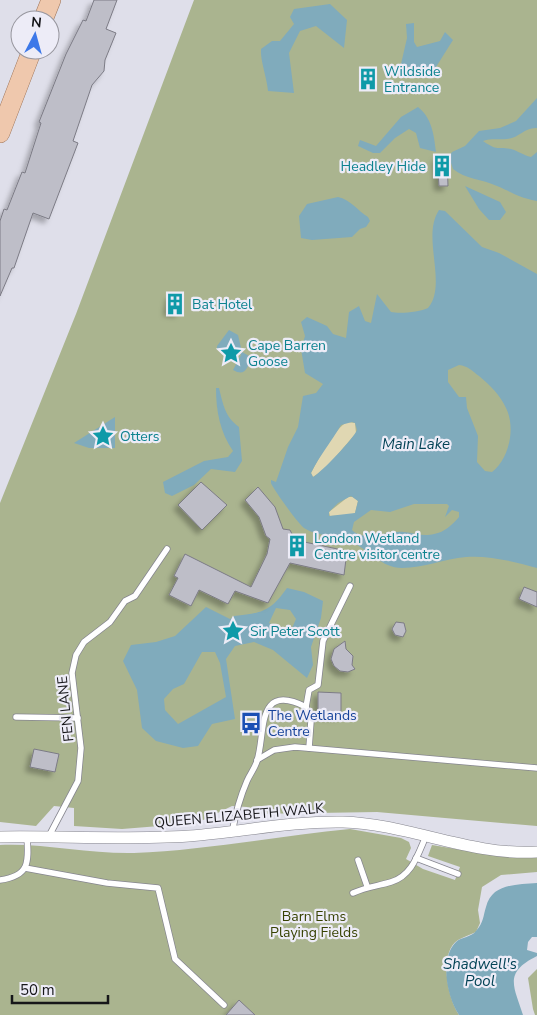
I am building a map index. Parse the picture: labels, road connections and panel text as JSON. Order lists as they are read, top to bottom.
{
  "streets": {
    "street": ["QUEEN ELIZABETH WALK"],
    "lane": ["FEN LANE"]
  },
  "crossings": [
    ["FEN LANE", "QUEEN ELIZABETH WALK"]
  ],
  "water": ["Main Lake", "Shadwell's Pool"],
  "parks": ["Barn Elms Playing Fields"],
  "places": {
    "building": [
      "Wildside Entrance",
      "Headley Hide",
      "Bat Hotel",
      "London Wetland Centre visitor centre"
    ],
    "place": ["Cape Barren Goose", "Otters", "Sir Peter Scott"],
    "bus stop": ["The Wetlands Centre"]
  },
  "scale_bar": "50 m",
  "north": "top"
}
